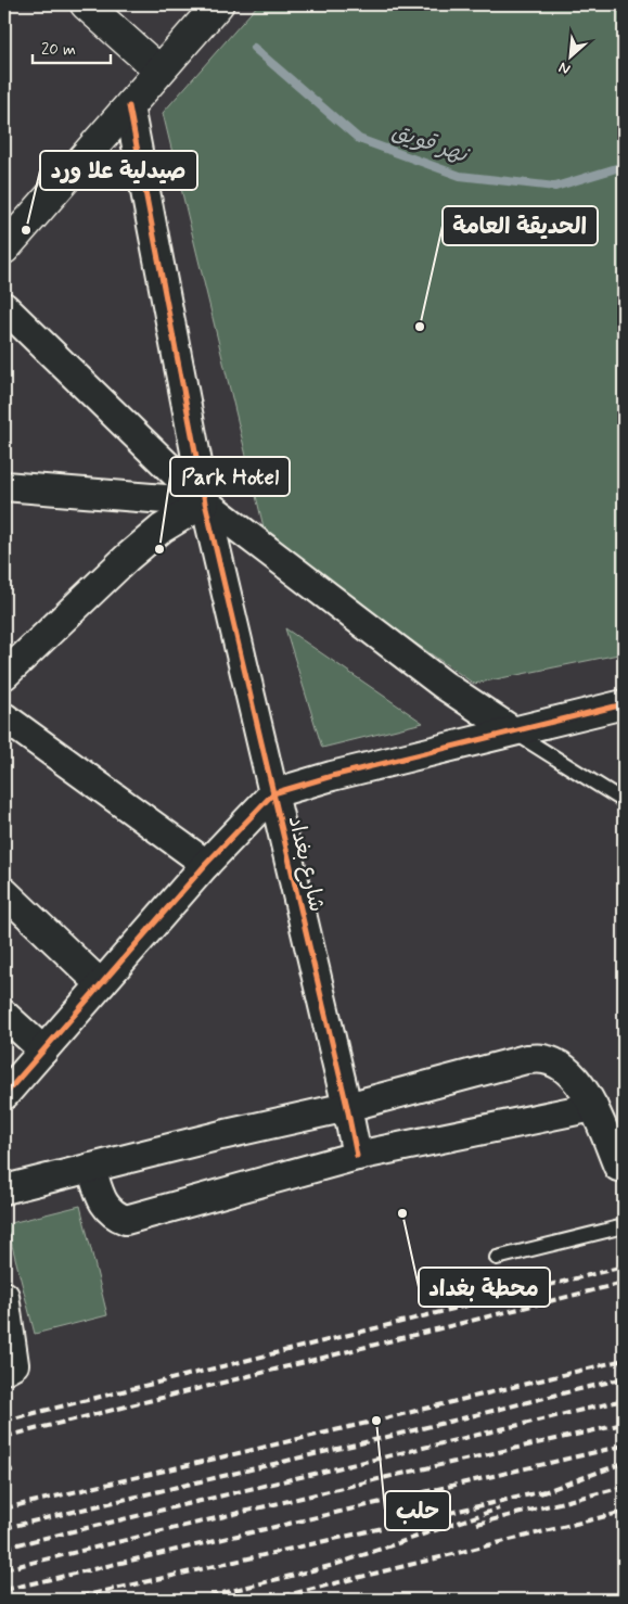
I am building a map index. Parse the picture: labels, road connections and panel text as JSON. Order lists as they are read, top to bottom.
{
  "streets": {
    "street": ["شارع بغداد"]
  },
  "water": ["نهر قويق"],
  "places": [
    "صيدلية علا ورد",
    "الحديقة العامة",
    "Park Hotel",
    "محطة بغداد",
    "حلب"
  ],
  "scale_bar": "20 m",
  "north": "bottom left"
}
